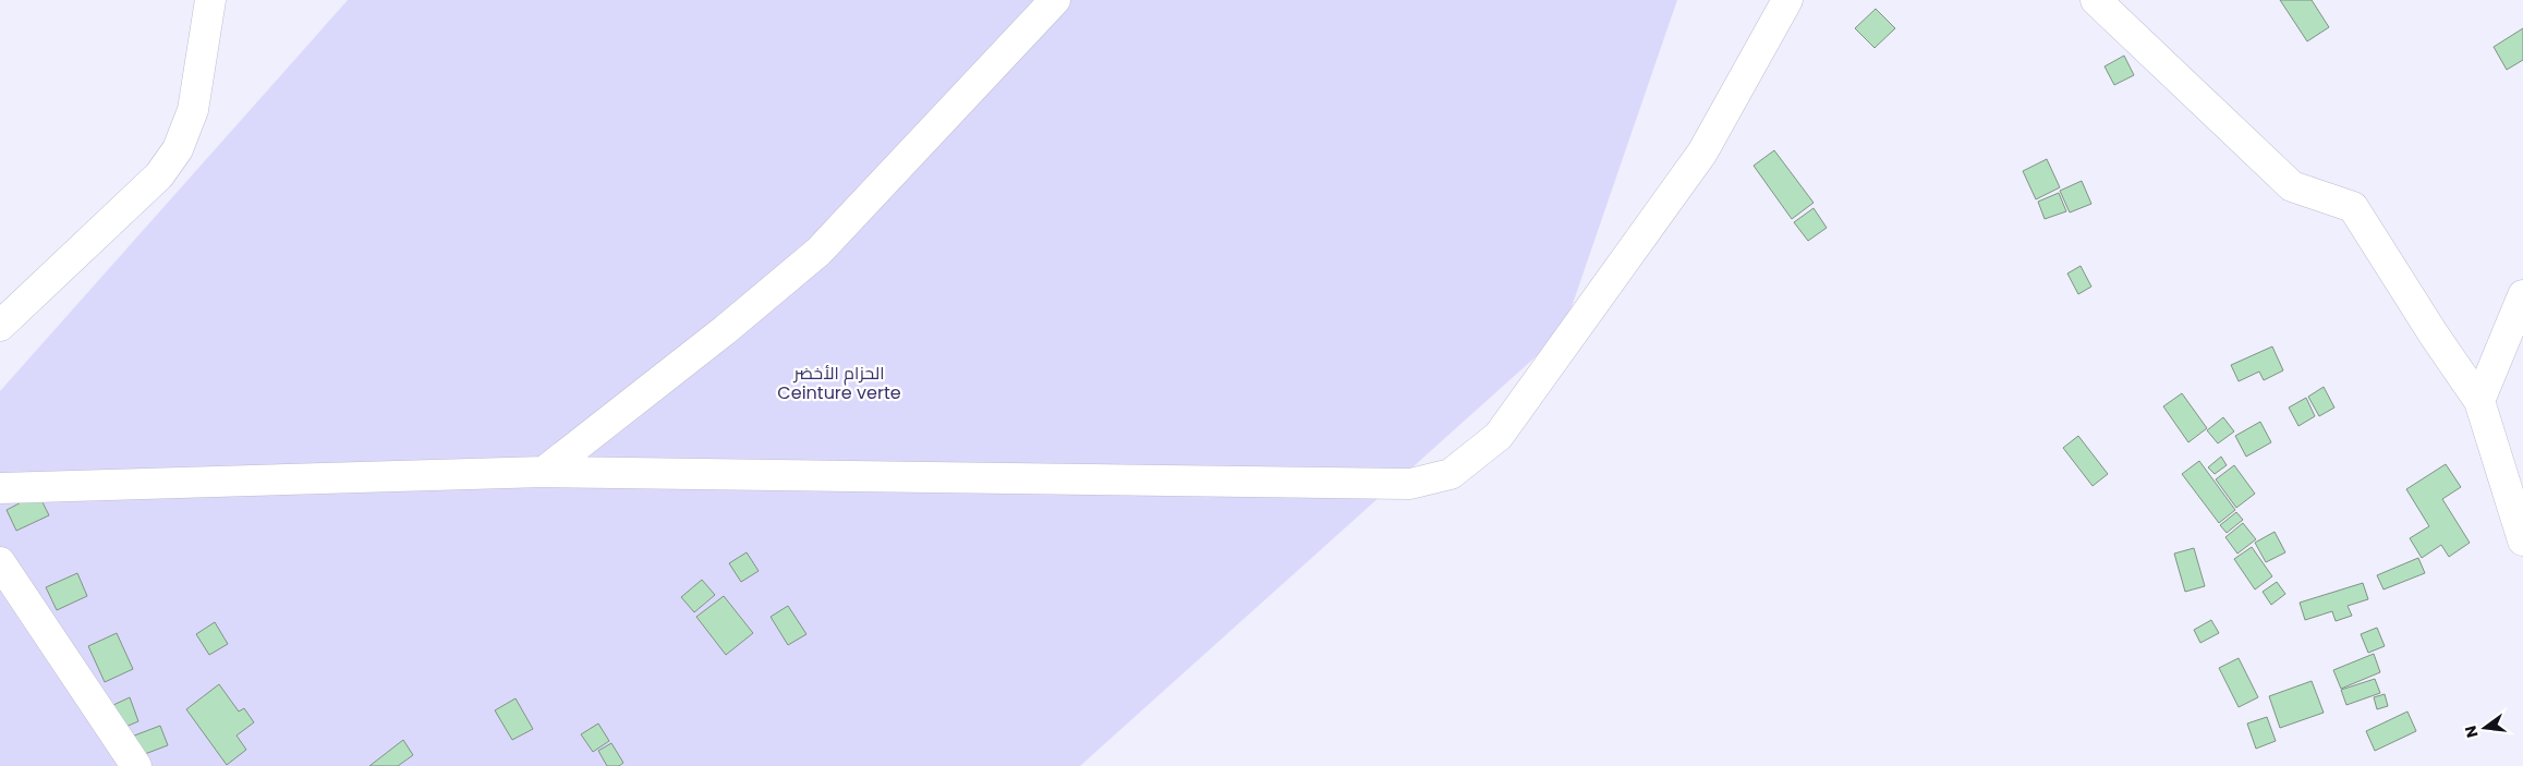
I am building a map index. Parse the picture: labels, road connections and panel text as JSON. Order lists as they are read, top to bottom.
{
  "parks": ["الحزام الأخضر Ceinture verte"],
  "north": "left"
}
